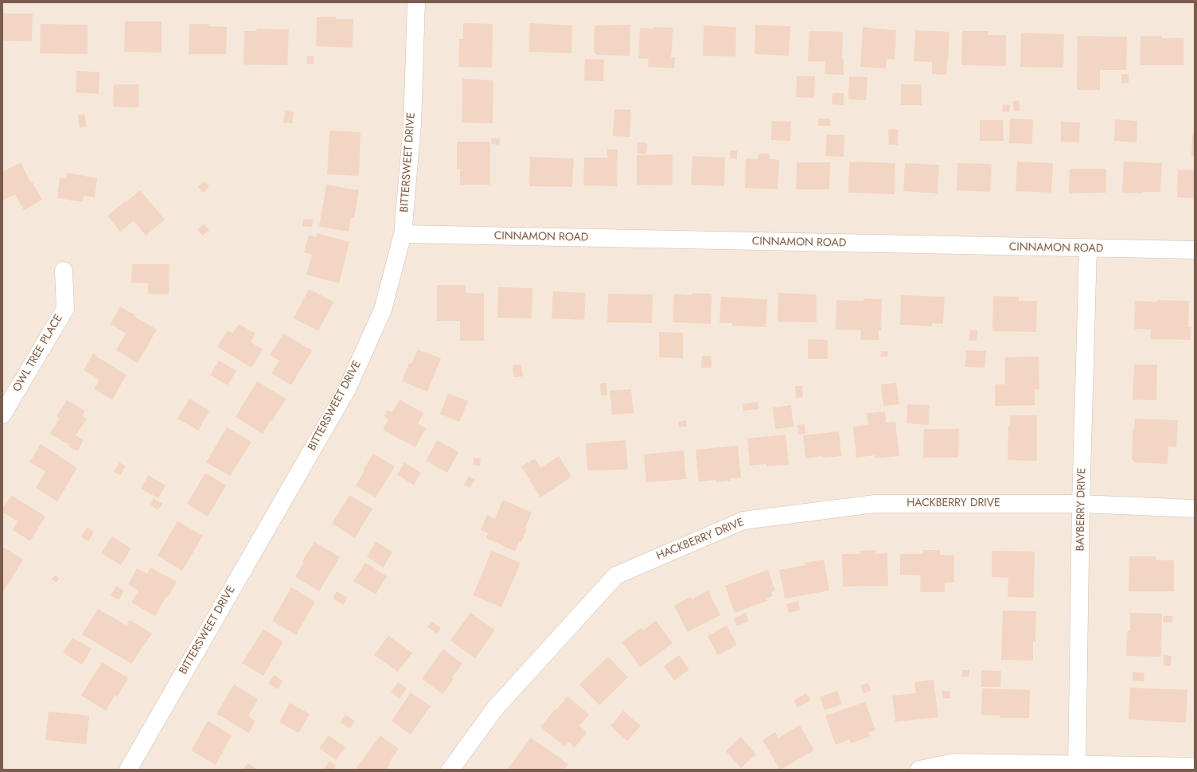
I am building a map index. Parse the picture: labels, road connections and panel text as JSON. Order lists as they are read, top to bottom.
{
  "streets": {
    "street": [
      "BITTERSWEET DRIVE",
      "CINNAMON ROAD",
      "OWL TREE PLACE",
      "HACKBERRY DRIVE",
      "BAYBERRY DRIVE"
    ]
  },
  "crossings": [
    ["BITTERSWEET DRIVE", "CINNAMON ROAD"],
    ["CINNAMON ROAD", "BAYBERRY DRIVE"],
    ["HACKBERRY DRIVE", "BAYBERRY DRIVE"]
  ]
}
